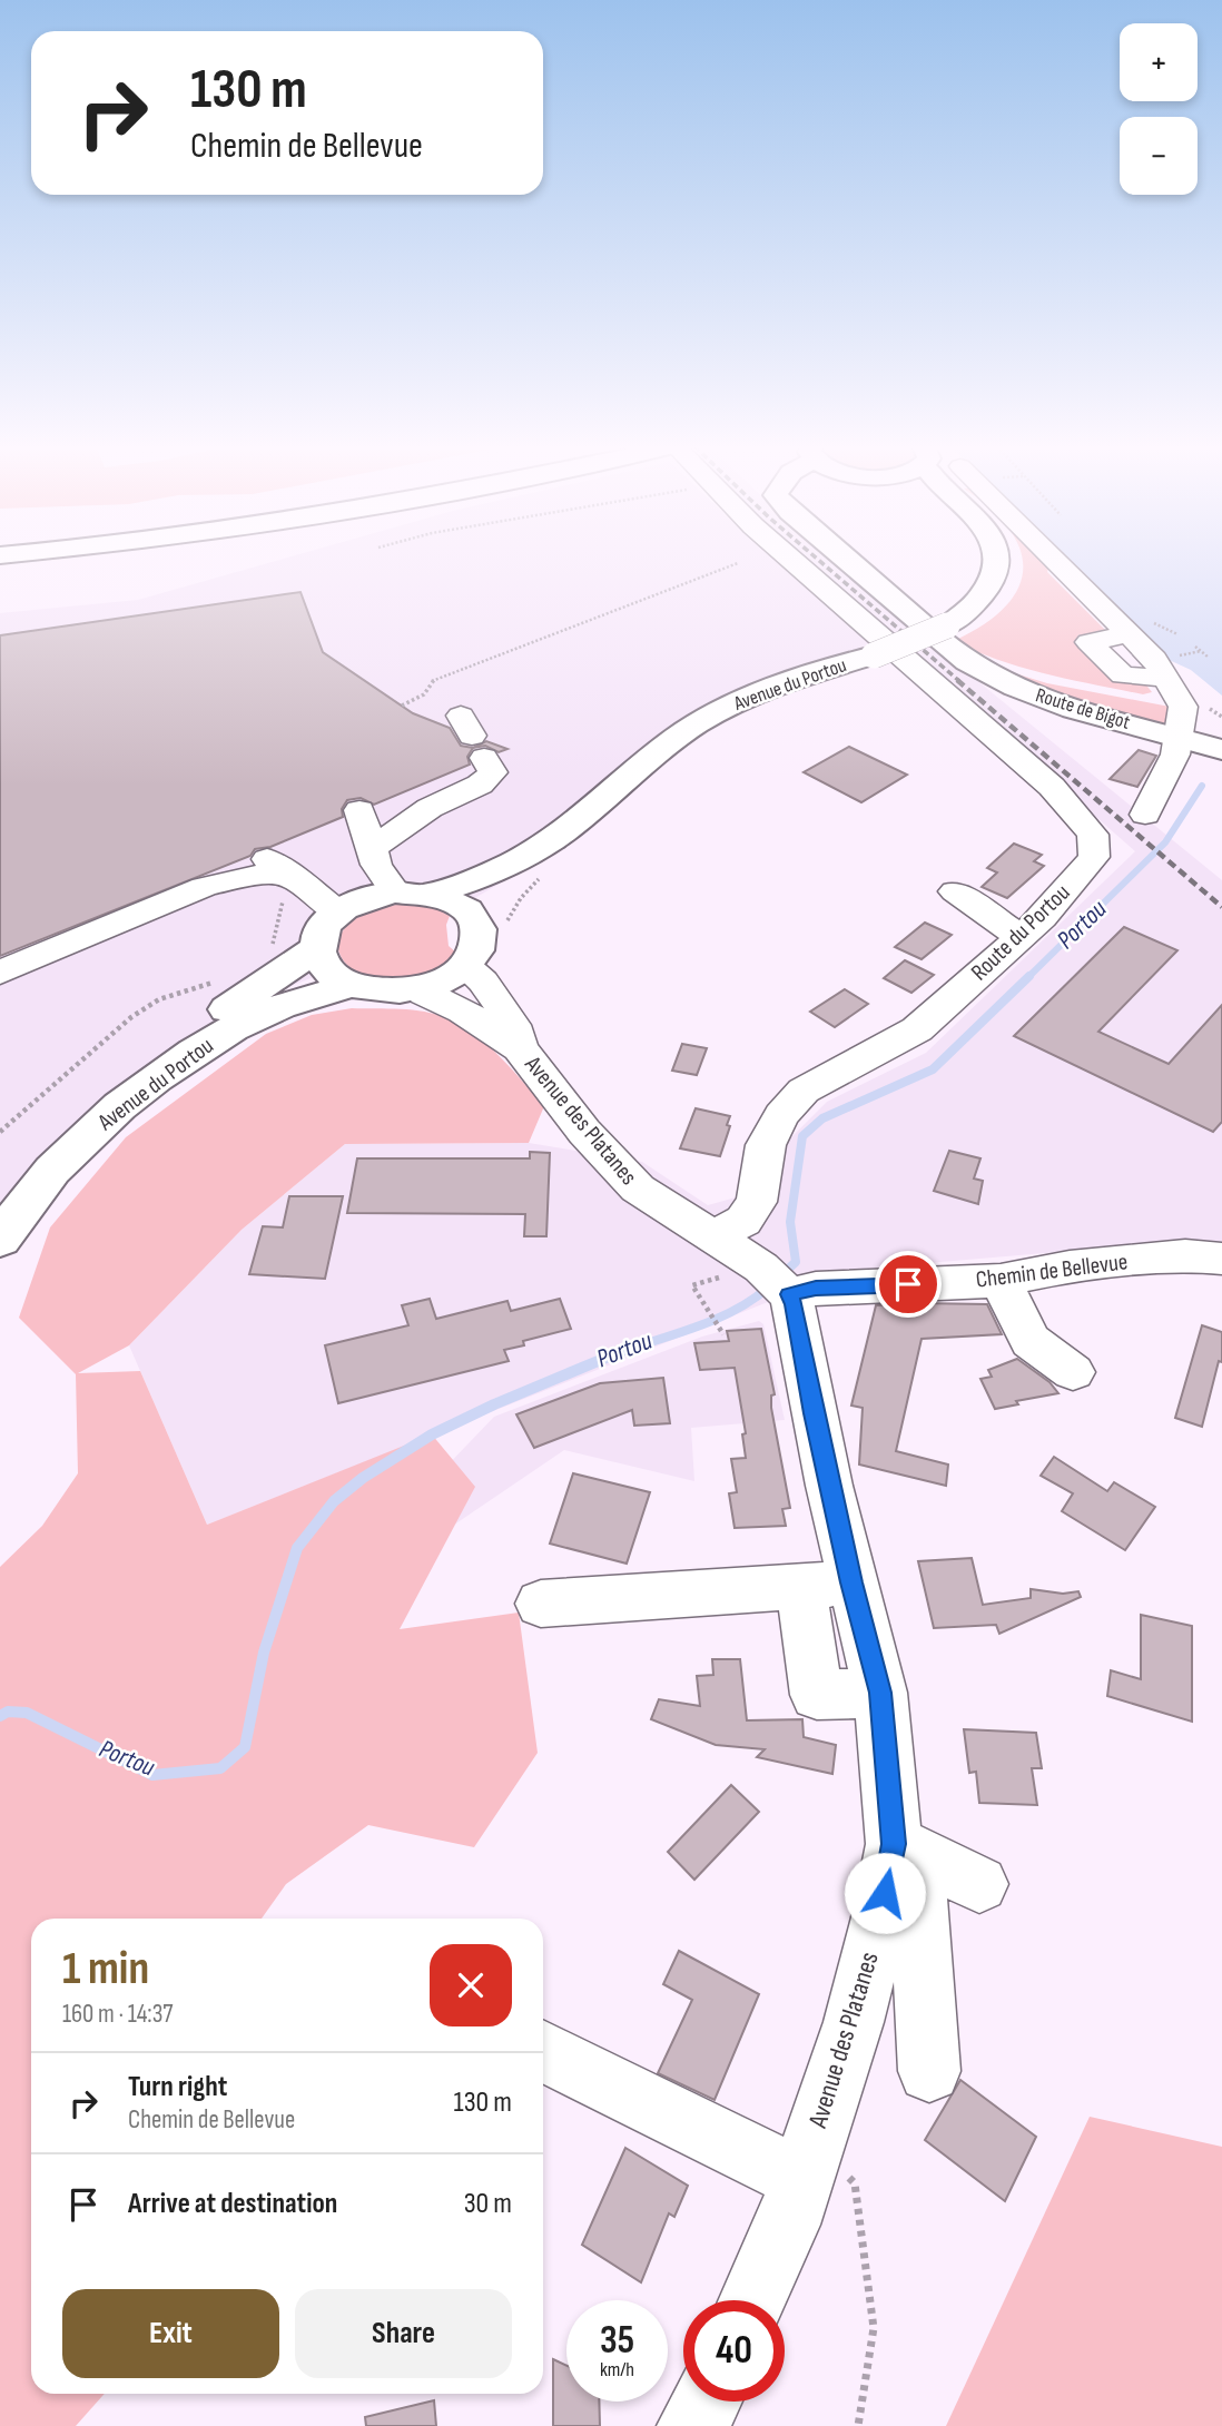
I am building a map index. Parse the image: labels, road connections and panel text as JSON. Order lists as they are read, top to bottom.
{
  "streets": {
    "main road": ["Avenue du Portou", "Route de Bigot"],
    "street": ["Route du Portou", "Avenue des Platanes", "Chemin de Bellevue"]
  },
  "crossings": [
    ["Avenue du Portou", "Route de Bigot"],
    ["Avenue du Portou", "Avenue des Platanes"],
    ["Route du Portou", "Avenue des Platanes"],
    ["Avenue des Platanes", "Chemin de Bellevue"]
  ],
  "water": ["Portou"],
  "page": {
    "map_buttons": ["+", "−"],
    "turn": ["130 m", "Chemin de Bellevue"],
    "heading": ["1 min", "160 m · 14:37"],
    "list": [
      {
        "name": "Turn right",
        "note": "Chemin de Bellevue",
        "value": "130 m"
      },
      {
        "name": "Arrive at destination",
        "value": "30 m"
      }
    ],
    "buttons": ["Exit", "Share"],
    "speed": "35 km/h",
    "limit": "40"
  }
}
